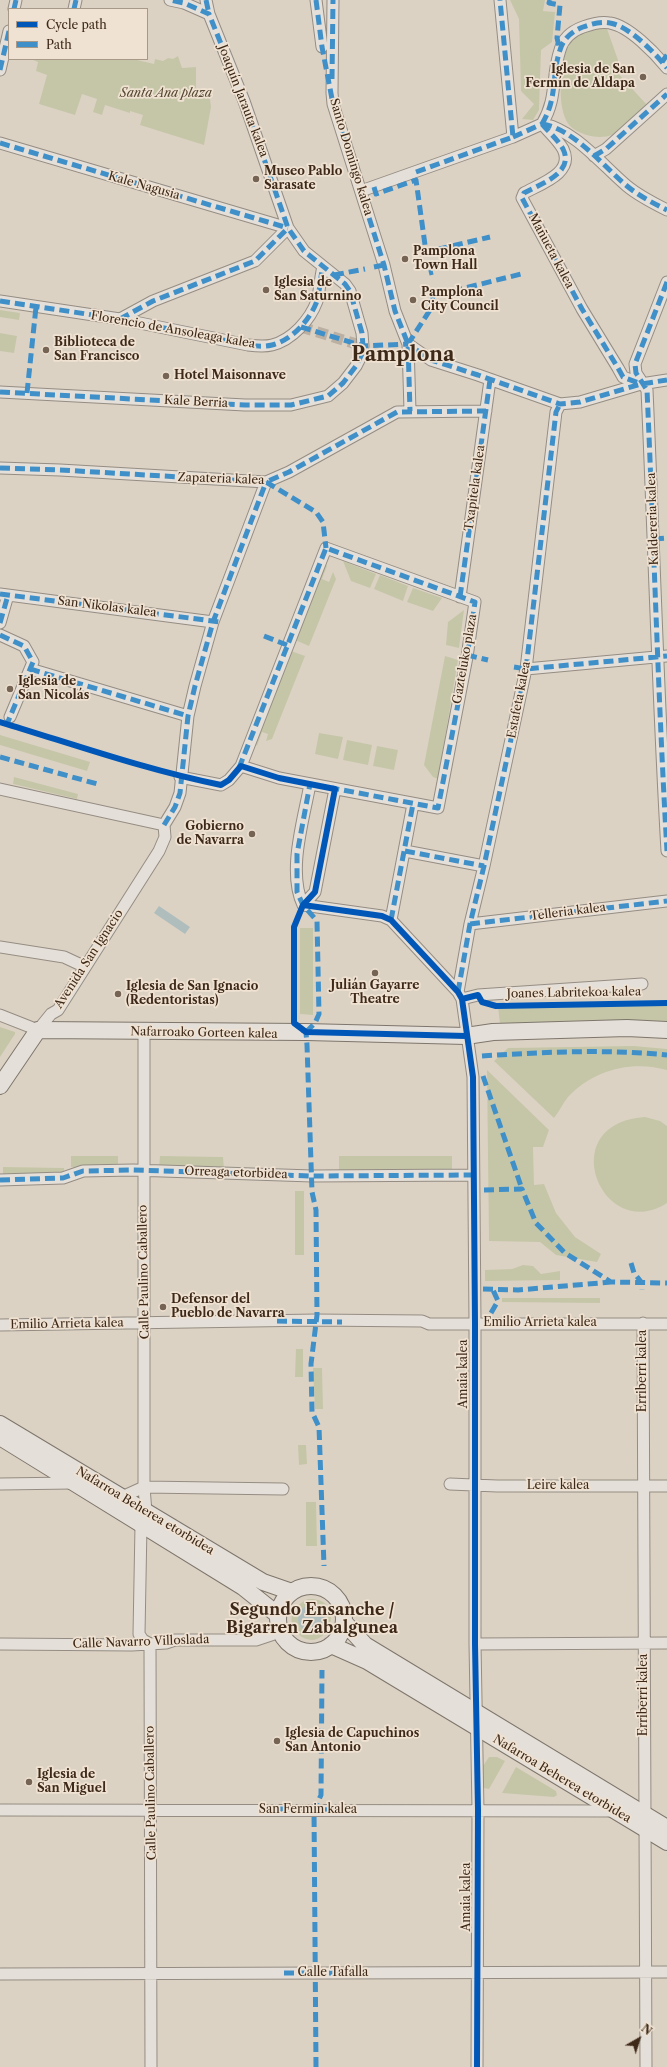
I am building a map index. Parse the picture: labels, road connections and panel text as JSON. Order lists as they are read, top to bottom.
{
  "streets": {
    "main road": ["Avenida San Ignacio", "Nafarroako Gorteen kalea", "Nafarroa Beherea etorbidea"],
    "street": [
      "Joaquín Jarauta kalea",
      "Santo Domingo kalea",
      "Kale Nagusia",
      "Mañueta kalea",
      "Florencio de Ansoleaga kalea",
      "Kale Berria",
      "Zapateria kalea",
      "Txapitela kalea",
      "Kaldereria kalea",
      "San Nikolas kalea",
      "Gazteluko plaza",
      "Estafeta kalea",
      "Telleria kalea",
      "Joanes Labritekoa kalea",
      "Orreaga etorbidea",
      "Calle Paulino Caballero",
      "Emilio Arrieta kalea",
      "Erriberri kalea",
      "Amaia kalea",
      "Leire kalea",
      "Calle Navarro Villoslada",
      "San Fermin kalea",
      "Calle Tafalla"
    ]
  },
  "crossings": [
    ["Joaquín Jarauta kalea", "Kale Nagusia"],
    ["Joaquín Jarauta kalea", "Florencio de Ansoleaga kalea"],
    ["Joaquín Jarauta kalea", "Kale Berria"],
    ["Mañueta kalea", "Kaldereria kalea"],
    ["Txapitela kalea", "Gazteluko plaza"],
    ["Estafeta kalea", "Telleria kalea"],
    ["Estafeta kalea", "Joanes Labritekoa kalea"],
    ["Estafeta kalea", "Nafarroako Gorteen kalea"],
    ["Estafeta kalea", "Amaia kalea"],
    ["Avenida San Ignacio", "Nafarroako Gorteen kalea"],
    ["Nafarroako Gorteen kalea", "Calle Paulino Caballero"],
    ["Nafarroako Gorteen kalea", "Amaia kalea"],
    ["Orreaga etorbidea", "Calle Paulino Caballero"],
    ["Orreaga etorbidea", "Amaia kalea"],
    ["Calle Paulino Caballero", "Emilio Arrieta kalea"],
    ["Calle Paulino Caballero", "Nafarroa Beherea etorbidea"],
    ["Calle Paulino Caballero", "Calle Navarro Villoslada"],
    ["Calle Paulino Caballero", "San Fermin kalea"],
    ["Calle Paulino Caballero", "Calle Tafalla"],
    ["Emilio Arrieta kalea", "Erriberri kalea"],
    ["Emilio Arrieta kalea", "Amaia kalea"],
    ["Erriberri kalea", "Leire kalea"],
    ["Erriberri kalea", "Nafarroa Beherea etorbidea"],
    ["Erriberri kalea", "Calle Tafalla"],
    ["Amaia kalea", "Leire kalea"],
    ["Amaia kalea", "Nafarroa Beherea etorbidea"],
    ["Amaia kalea", "San Fermin kalea"],
    ["Amaia kalea", "Calle Tafalla"],
    ["Nafarroa Beherea etorbidea", "Calle Navarro Villoslada"],
    ["Nafarroa Beherea etorbidea", "San Fermin kalea"]
  ],
  "districts": ["Pamplona", "Segundo Ensanche / Bigarren Zabalgunea"],
  "parks": ["Santa Ana plaza"],
  "places": [
    "Iglesia de San Fermín de Aldapa",
    "Museo Pablo Sarasate",
    "Pamplona Town Hall",
    "Iglesia de San Saturnino",
    "Pamplona City Council",
    "Biblioteca de San Francisco",
    "Hotel Maisonnave",
    "Iglesia de San Nicolás",
    "Gobierno de Navarra",
    "Julián Gayarre Theatre",
    "Iglesia de San Ignacio (Redentoristas)",
    "Defensor del Pueblo de Navarra",
    "Iglesia de Capuchinos San Antonio",
    "Iglesia de San Miguel"
  ],
  "legend": ["Cycle path", "Path"],
  "north": "top right"
}
